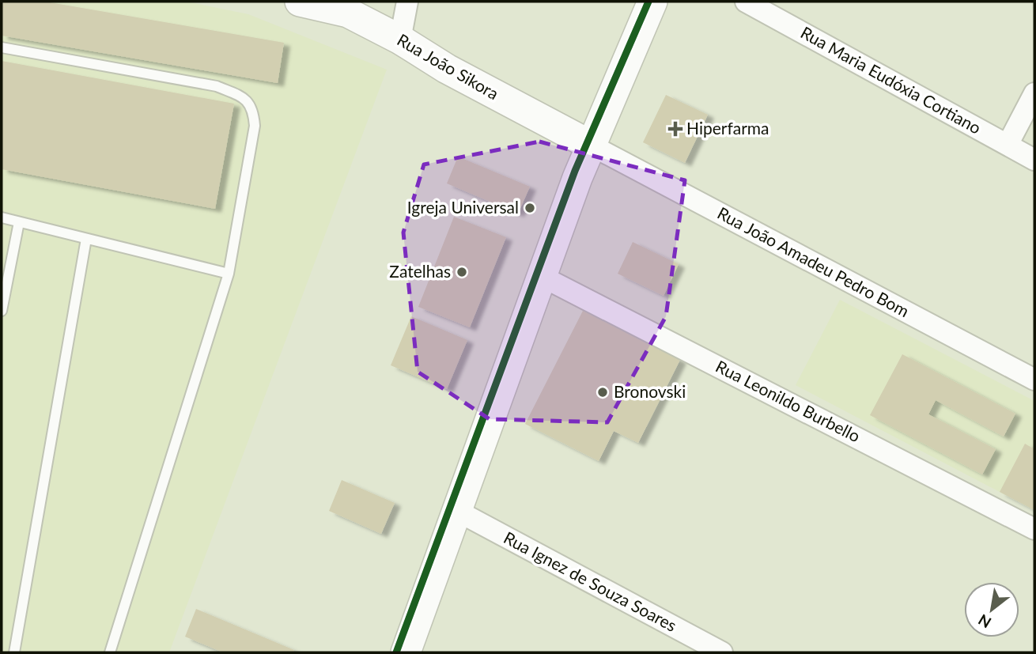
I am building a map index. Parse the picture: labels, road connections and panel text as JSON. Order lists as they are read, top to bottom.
{
  "streets": {
    "main road": ["Rua João Sikora"],
    "street": [
      "Rua Maria Eudóxia Cortiano",
      "Rua João Amadeu Pedro Bom",
      "Rua Leonildo Burbello",
      "Rua Ignez de Souza Soares"
    ]
  },
  "crossings": [
    ["Rua João Sikora", "Rua João Amadeu Pedro Bom"]
  ],
  "places": {
    "health": ["Hiperfarma"],
    "other": ["Igreja Universal", "Zatelhas", "Bronovski"]
  },
  "north": "bottom left"
}
